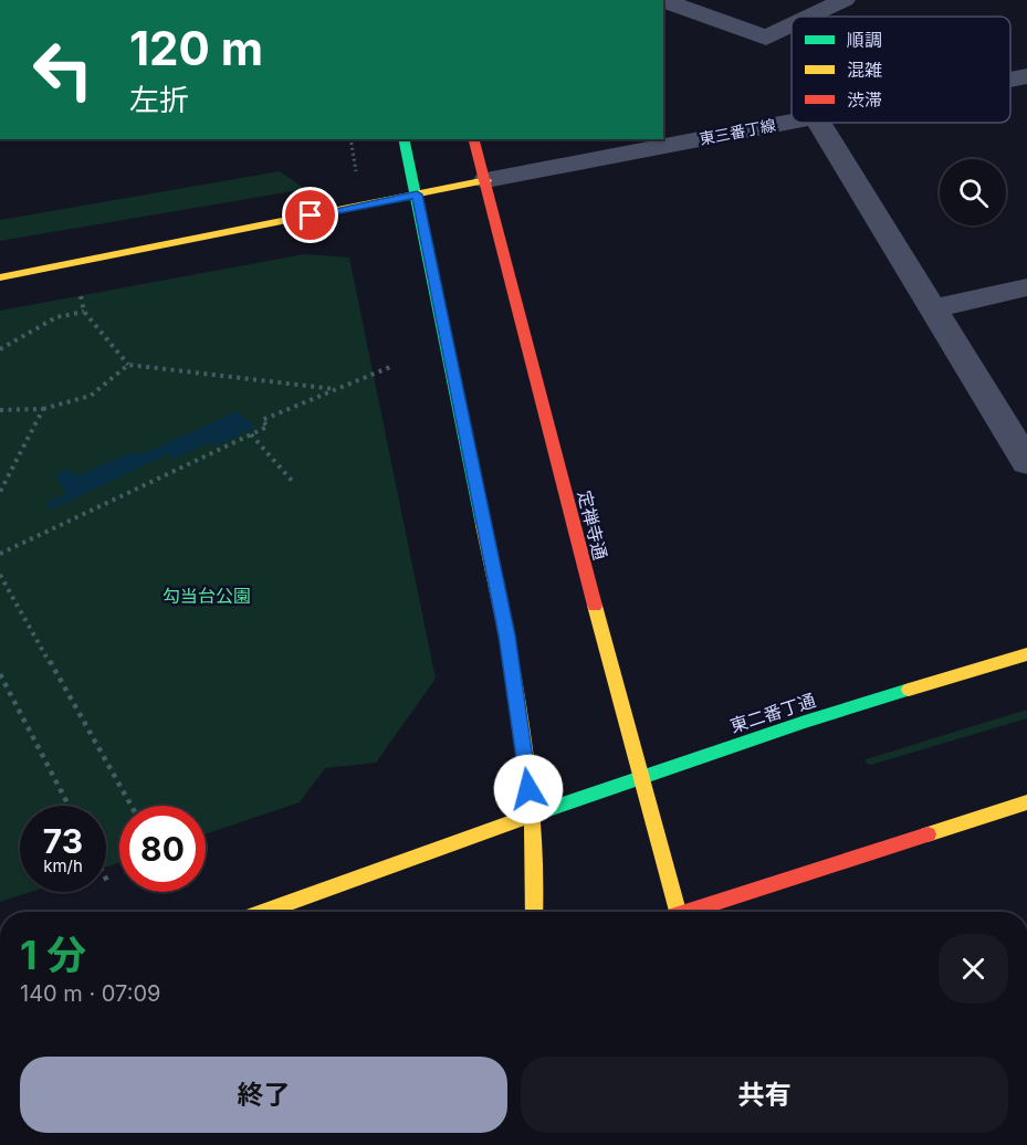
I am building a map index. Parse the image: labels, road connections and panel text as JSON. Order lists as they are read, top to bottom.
{
  "streets": {
    "main road": ["定禅寺通", "東二番丁通"],
    "street": ["東三番丁線"]
  },
  "crossings": [
    ["東三番丁線", "定禅寺通"],
    ["定禅寺通", "東二番丁通"]
  ],
  "parks": ["勾当台公園"],
  "legend": ["順調", "混雑", "渋滞"],
  "page": {
    "turn": ["120 m", "左折"],
    "speed": "73 km/h",
    "limit": "80",
    "heading": ["1 分", "140 m · 07:09"],
    "buttons": ["終了", "共有"]
  }
}
